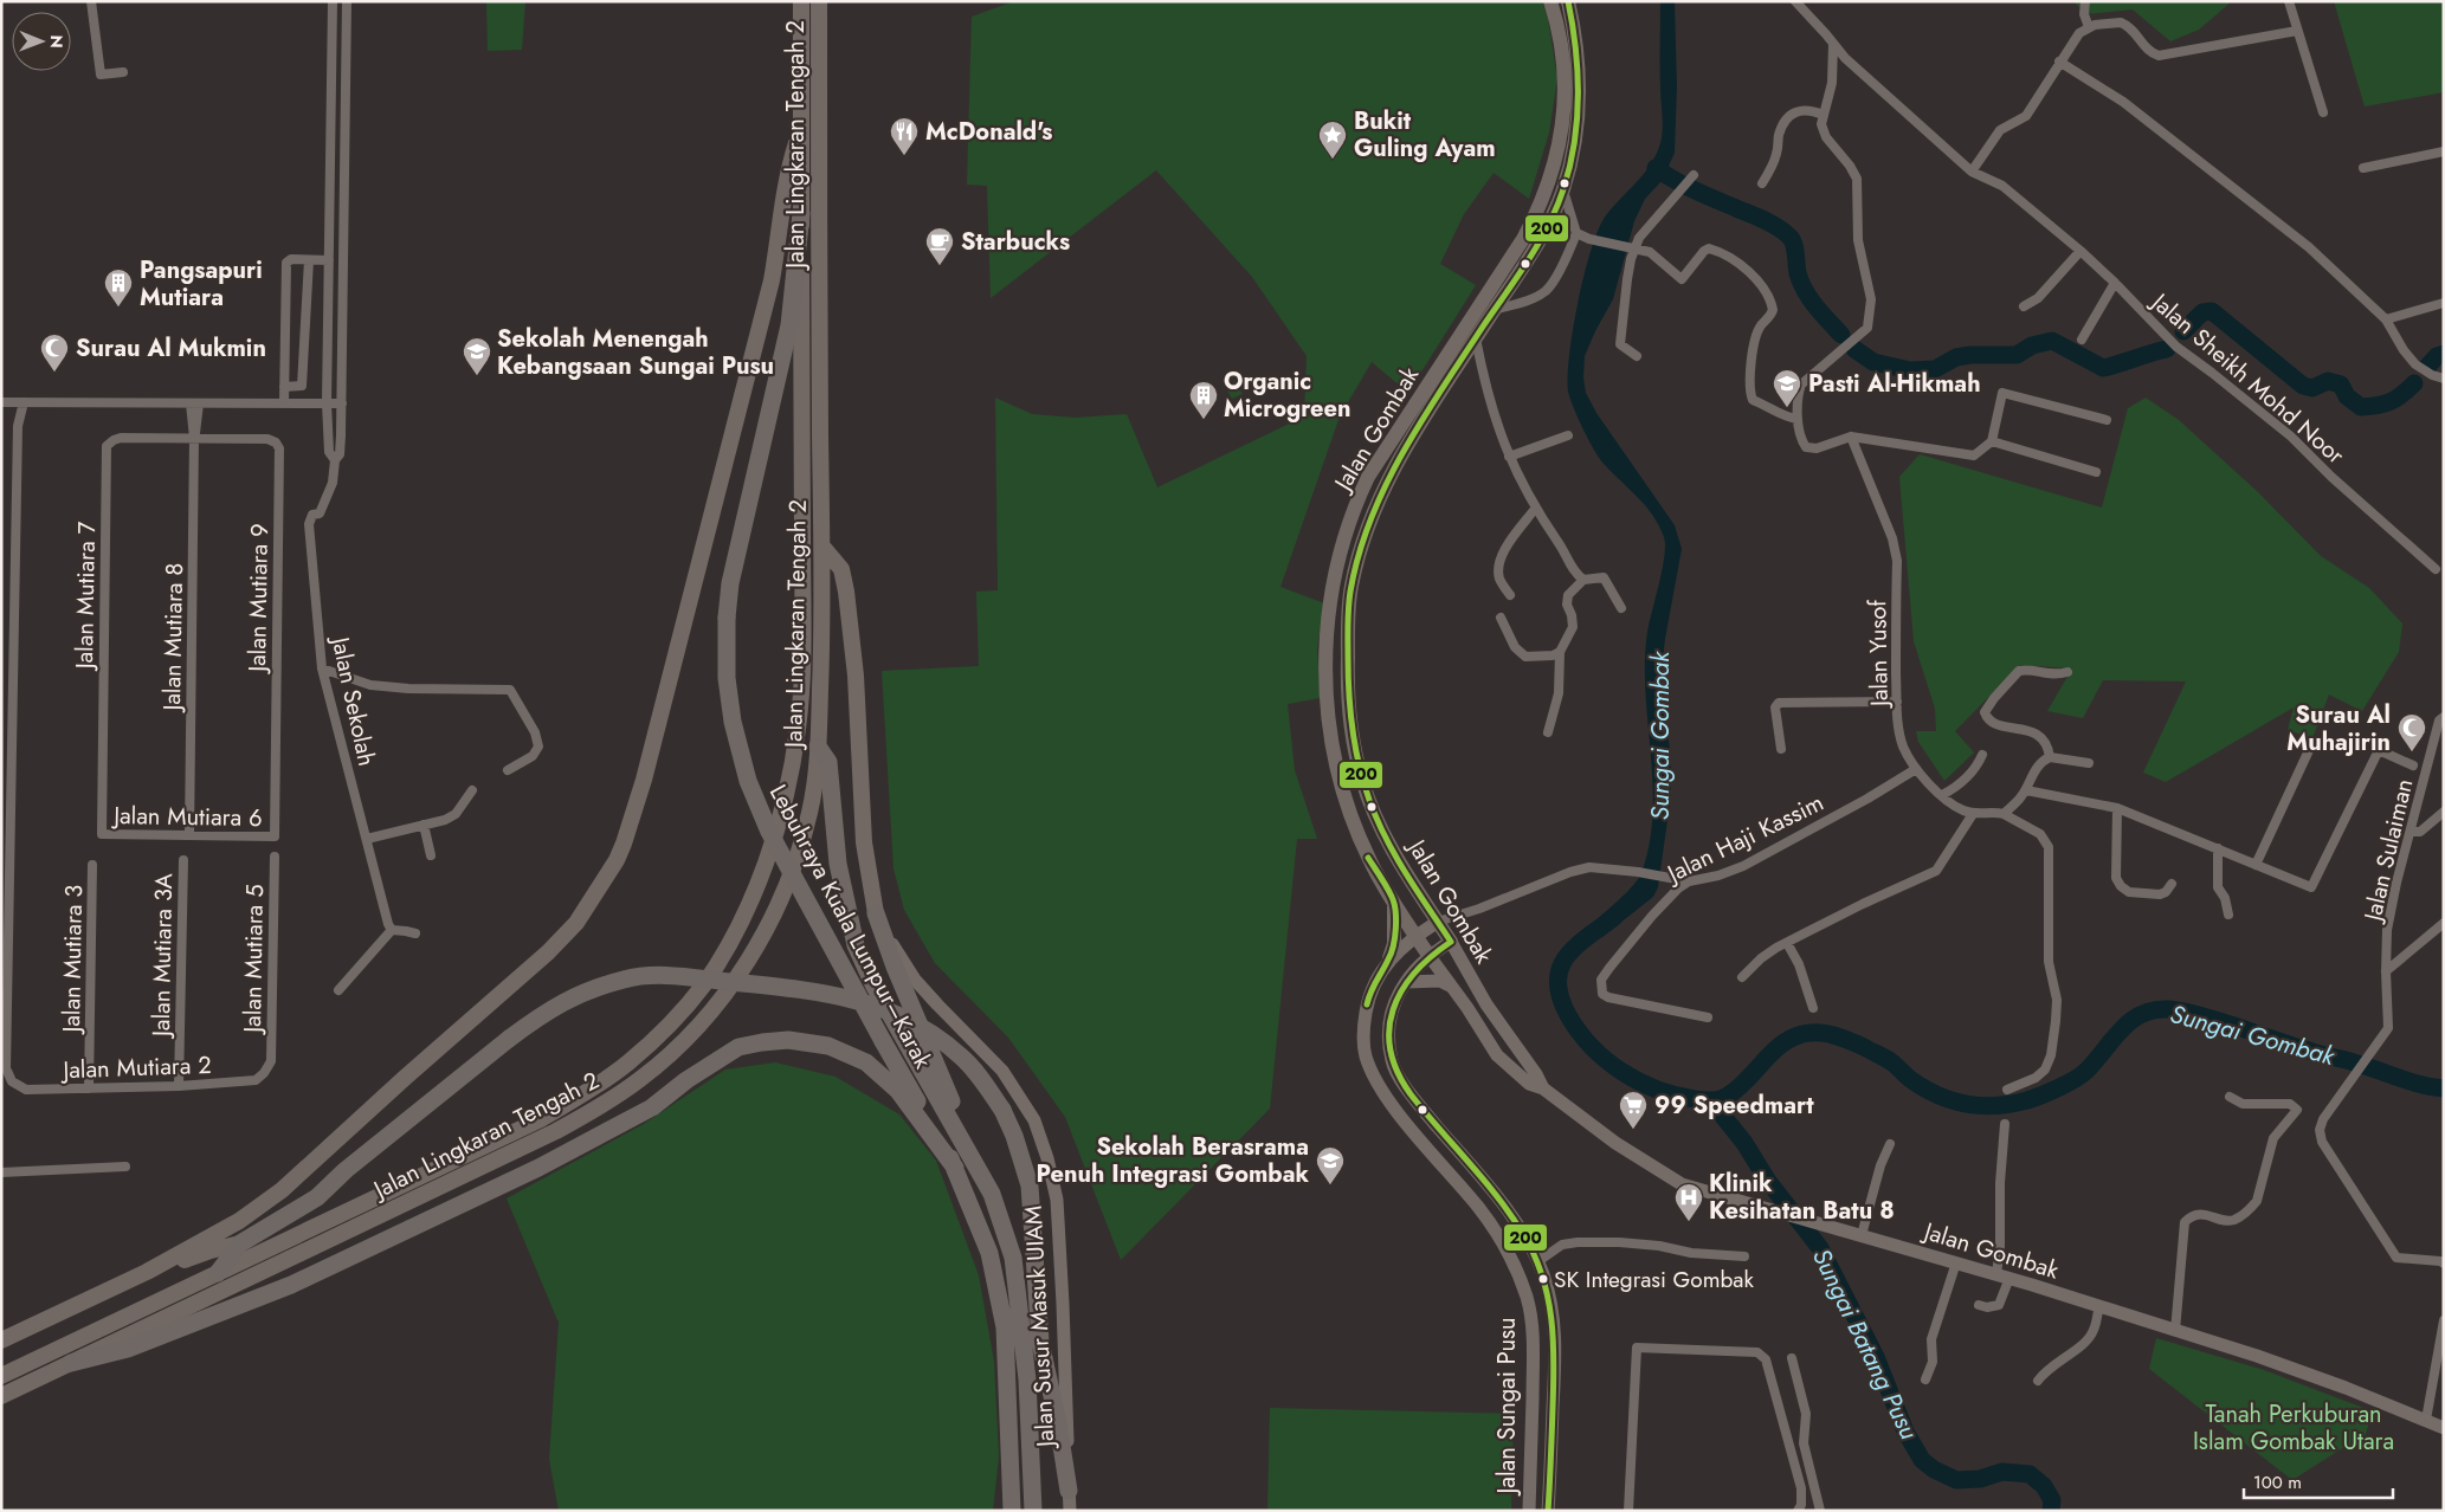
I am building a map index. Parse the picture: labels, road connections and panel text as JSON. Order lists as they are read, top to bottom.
{
  "streets": {
    "highway": ["Jalan Lingkaran Tengah 2", "Lebuhraya Kuala Lumpur–Karak"],
    "main road": ["Jalan Gombak", "Jalan Susur Masuk UIAM", "Jalan Sungai Pusu"],
    "street": [
      "Jalan Sheikh Mohd Noor",
      "Jalan Mutiara 7",
      "Jalan Mutiara 9",
      "Jalan Mutiara 8",
      "Jalan Yusof",
      "Jalan Sekolah",
      "Jalan Mutiara 6",
      "Jalan Haji Kassim",
      "Jalan Sulaiman",
      "Jalan Mutiara 3A",
      "Jalan Mutiara 3",
      "Jalan Mutiara 5",
      "Jalan Mutiara 2"
    ]
  },
  "crossings": [
    ["Jalan Lingkaran Tengah 2", "Lebuhraya Kuala Lumpur–Karak"],
    ["Jalan Gombak", "Jalan Sungai Pusu"],
    ["Jalan Mutiara 7", "Jalan Mutiara 9"],
    ["Jalan Mutiara 7", "Jalan Mutiara 8"],
    ["Jalan Mutiara 7", "Jalan Mutiara 6"],
    ["Jalan Mutiara 9", "Jalan Mutiara 8"],
    ["Jalan Mutiara 9", "Jalan Mutiara 6"],
    ["Jalan Mutiara 8", "Jalan Mutiara 6"],
    ["Jalan Yusof", "Jalan Haji Kassim"],
    ["Jalan Mutiara 3A", "Jalan Mutiara 2"],
    ["Jalan Mutiara 3", "Jalan Mutiara 2"],
    ["Jalan Mutiara 5", "Jalan Mutiara 2"]
  ],
  "water": ["Sungai Gombak", "Sungai Batang Pusu"],
  "parks": ["Tanah Perkuburan Islam Gombak Utara"],
  "places": {
    "restaurant": ["McDonald's"],
    "place": ["Bukit Guling Ayam"],
    "cafe": ["Starbucks"],
    "building": ["Pangsapuri Mutiara", "Organic Microgreen"],
    "mosque": ["Surau Al Mukmin", "Surau Al Muhajirin"],
    "school or university": ["Sekolah Menengah Kebangsaan Sungai Pusu", "Pasti Al-Hikmah", "Sekolah Berasrama Penuh Integrasi Gombak"],
    "supermarket": ["99 Speedmart"],
    "hospital": ["Klinik Kesihatan Batu 8"],
    "other": ["SK Integrasi Gombak"]
  },
  "lines": ["transit line 200"],
  "scale_bar": "100 m",
  "north": "right"
}
